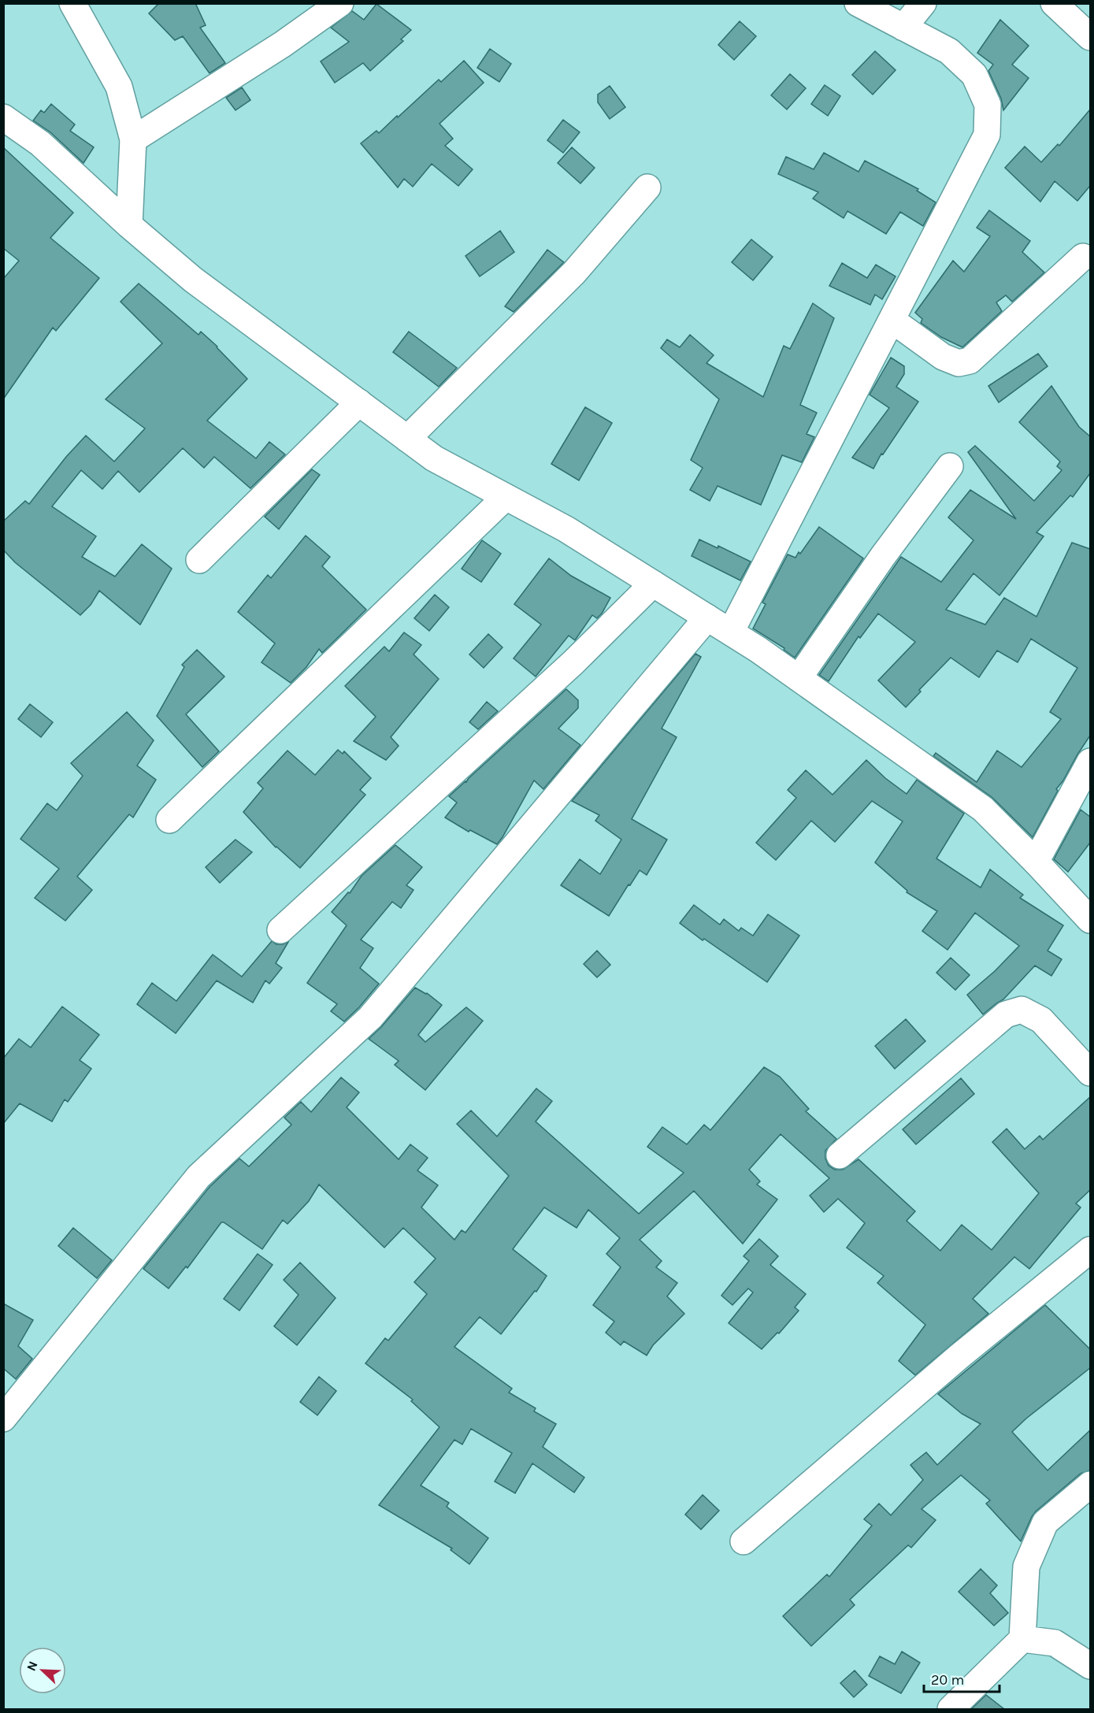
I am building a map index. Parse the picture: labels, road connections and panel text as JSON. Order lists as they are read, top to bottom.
{
  "scale_bar": "20 m",
  "north": "top left"
}
